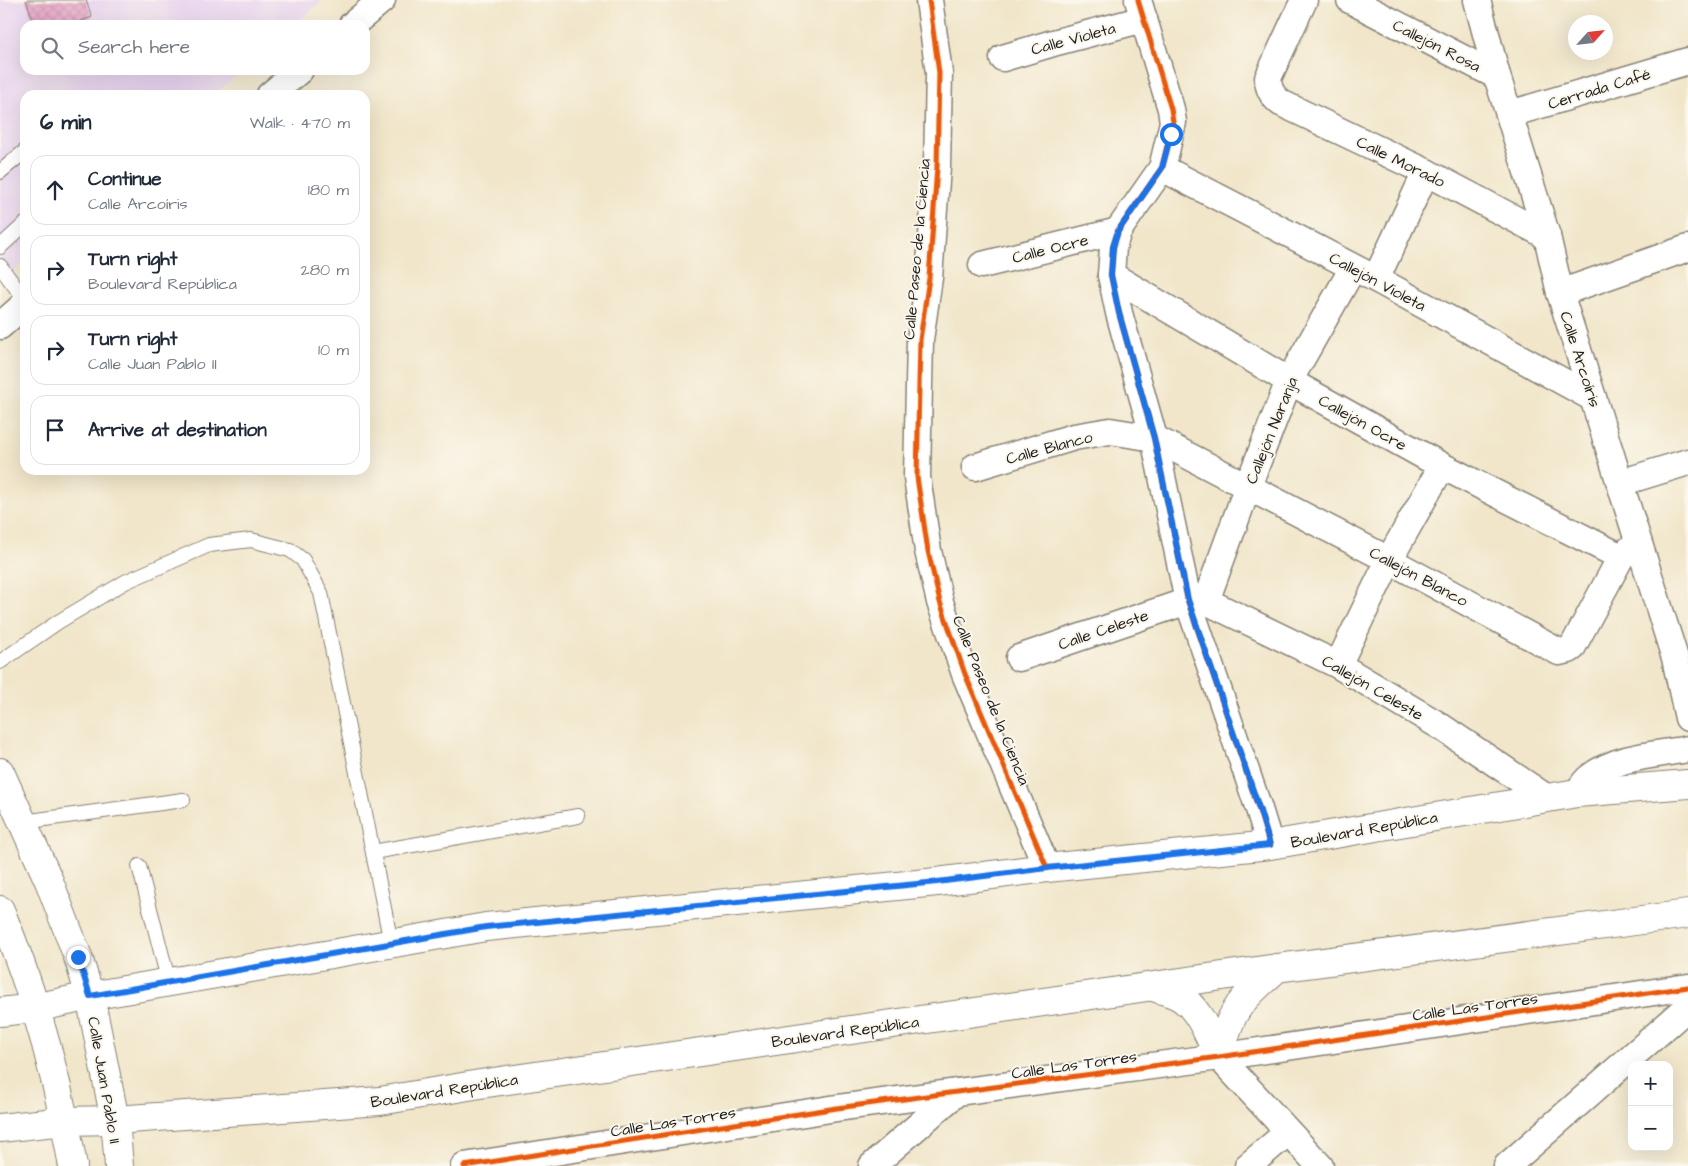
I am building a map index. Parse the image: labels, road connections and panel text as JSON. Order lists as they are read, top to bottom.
{
  "streets": {
    "main road": ["Boulevard República", "Calle Juan Pablo II"],
    "street": [
      "Calle Violeta",
      "Callejón Rosa",
      "Cerrada Café",
      "Calle Morado",
      "Calle Ocre",
      "Calle Paseo de la Ciencia",
      "Callejón Violeta",
      "Calle Arcoíris",
      "Callejón Ocre",
      "Callejón Naranja",
      "Calle Blanco",
      "Callejón Blanco",
      "Calle Celeste",
      "Callejón Celeste",
      "Calle Las Torres"
    ]
  },
  "crossings": [
    ["Callejón Rosa", "Calle Arcoíris"],
    ["Cerrada Café", "Calle Arcoíris"],
    ["Calle Morado", "Calle Arcoíris"],
    ["Calle Paseo de la Ciencia", "Boulevard República"],
    ["Callejón Violeta", "Calle Arcoíris"],
    ["Callejón Violeta", "Callejón Naranja"],
    ["Calle Arcoíris", "Callejón Ocre"],
    ["Calle Arcoíris", "Callejón Blanco"],
    ["Callejón Ocre", "Callejón Naranja"],
    ["Callejón Ocre", "Callejón Blanco"],
    ["Callejón Naranja", "Callejón Blanco"],
    ["Callejón Naranja", "Calle Celeste"],
    ["Callejón Naranja", "Callejón Celeste"],
    ["Calle Blanco", "Callejón Blanco"],
    ["Calle Celeste", "Callejón Celeste"],
    ["Callejón Celeste", "Boulevard República"],
    ["Boulevard República", "Calle Juan Pablo II"]
  ],
  "north": "top right",
  "page": {
    "search": "Search here",
    "heading": ["6 min", "Walk · 470 m"],
    "list": [
      ["Continue", "Calle Arcoíris", "180 m"],
      ["Turn right", "Boulevard República", "280 m"],
      ["Turn right", "Calle Juan Pablo II", "10 m"],
      "Arrive at destination"
    ],
    "map_buttons": ["+", "−"]
  }
}
